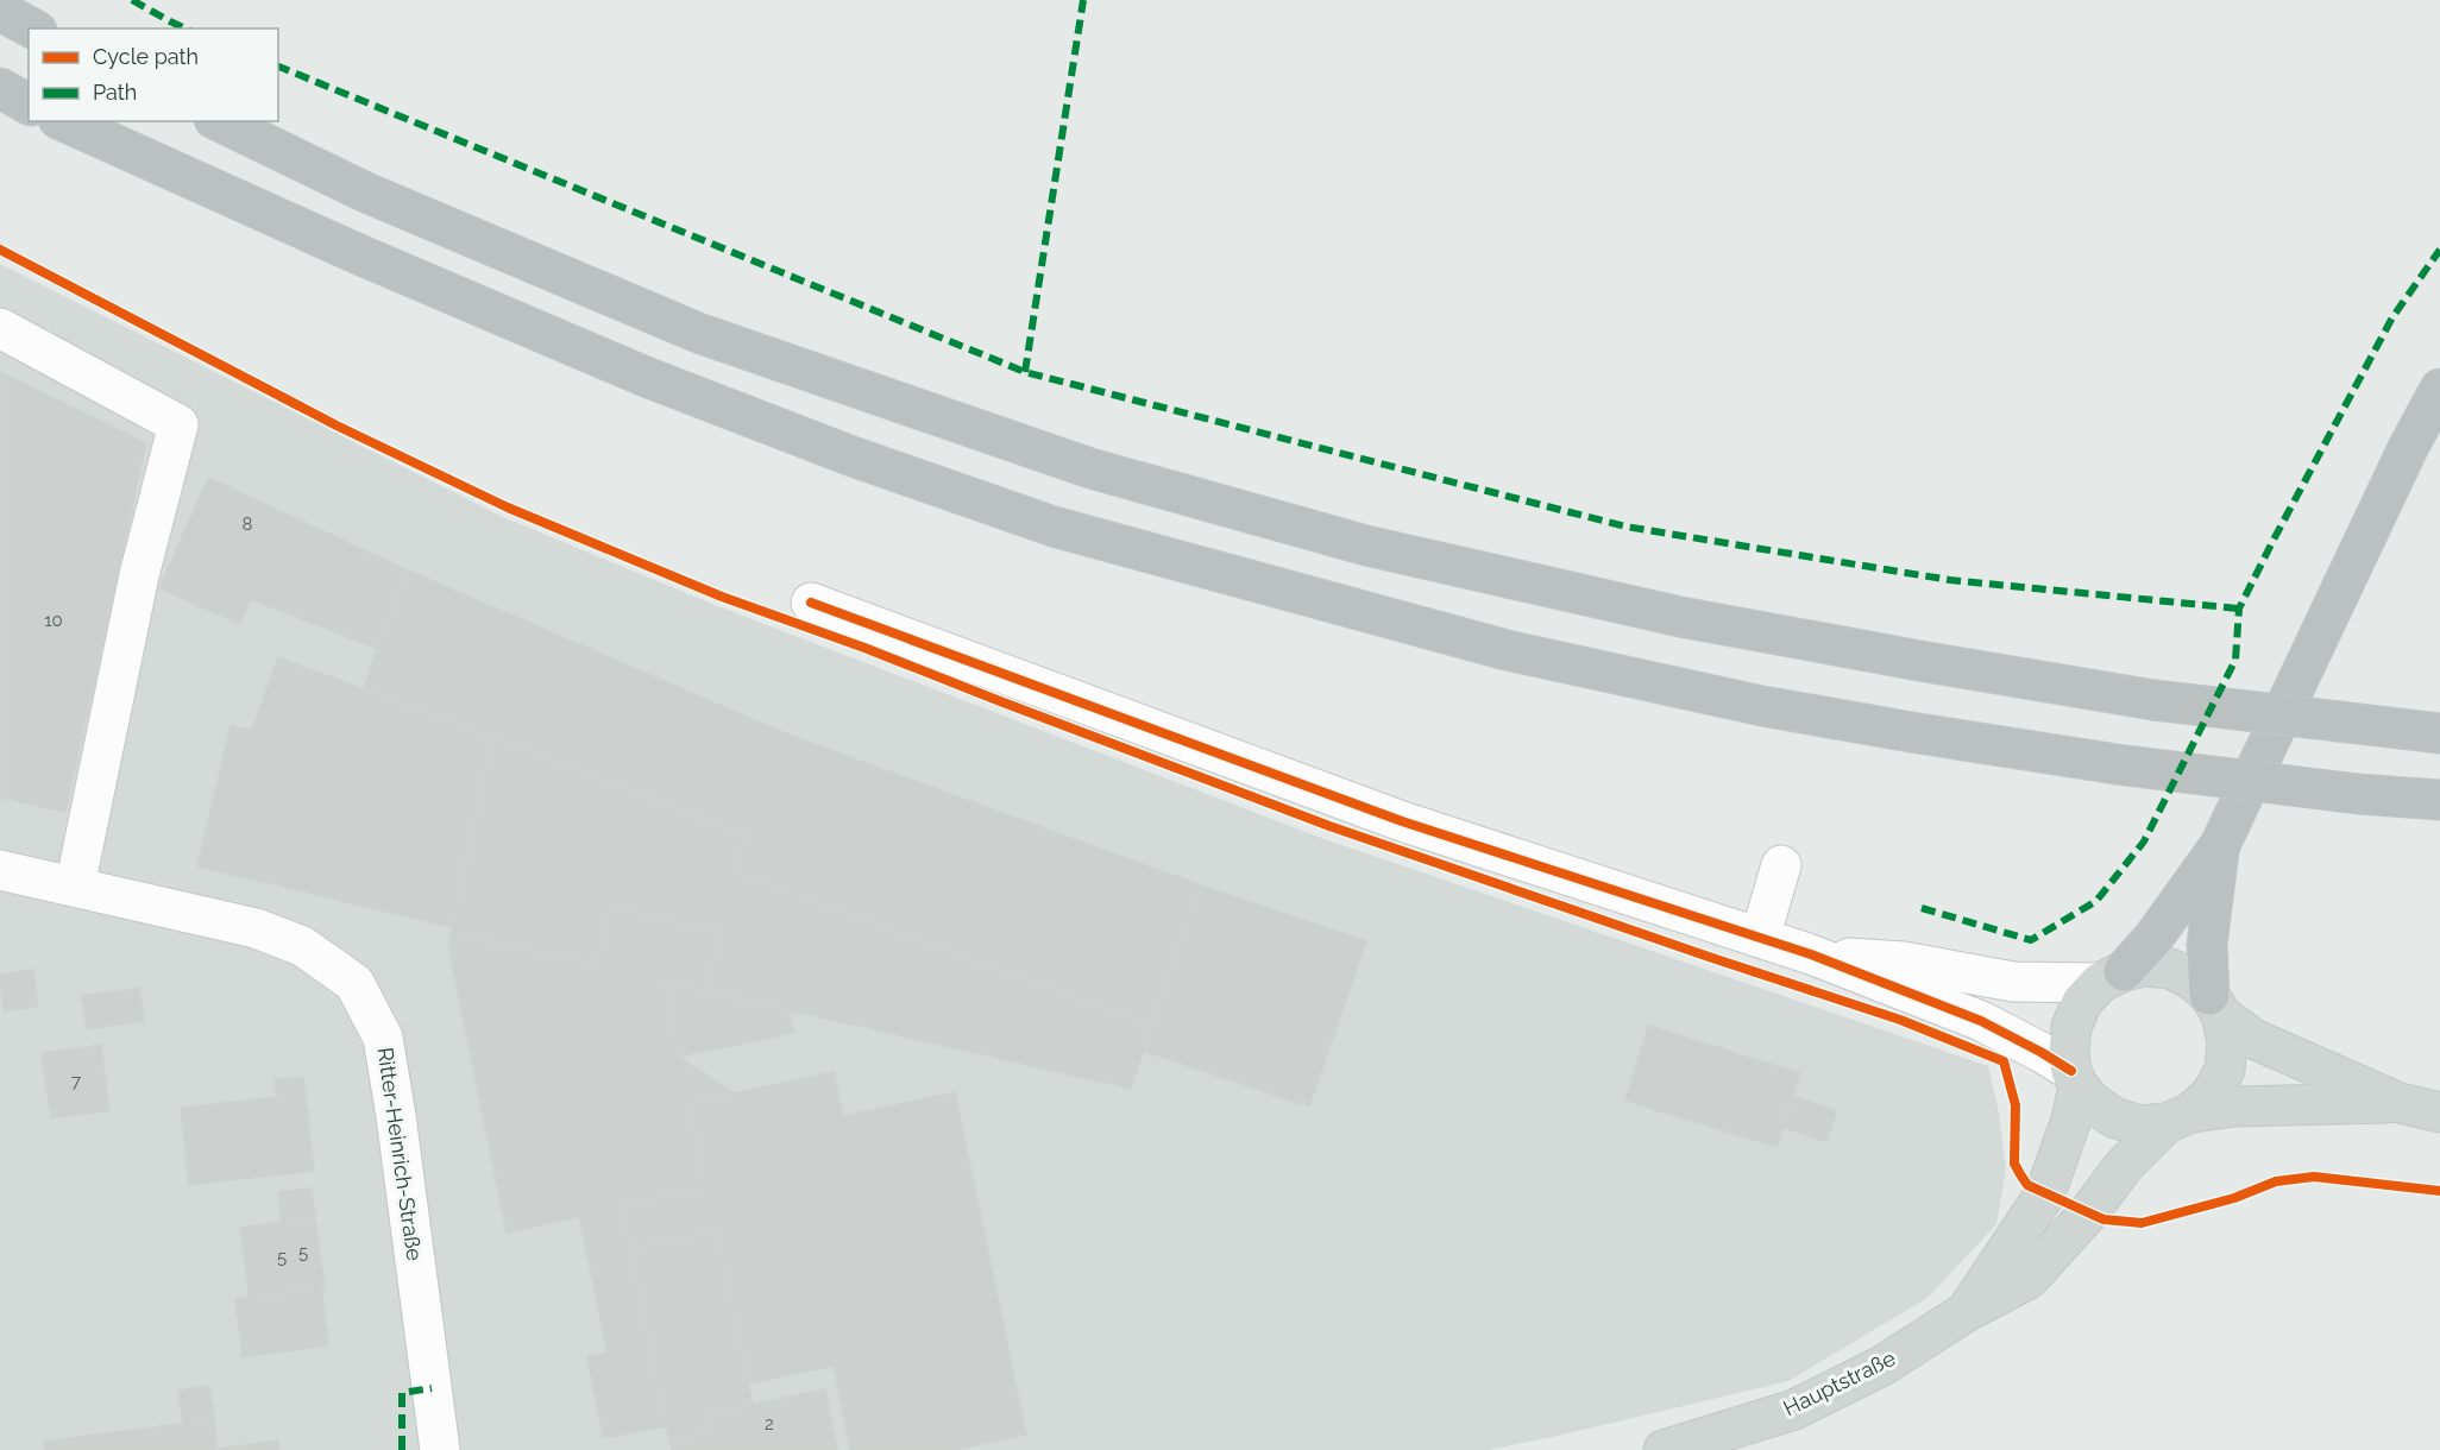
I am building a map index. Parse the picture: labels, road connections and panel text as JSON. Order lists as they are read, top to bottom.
{
  "streets": {
    "main road": ["Hauptstraße"],
    "street": ["Ritter-Heinrich-Straße"]
  },
  "house_numbers": [
    "8",
    "10",
    "7",
    "5",
    "5",
    "2"
  ],
  "legend": ["Cycle path", "Path"]
}
